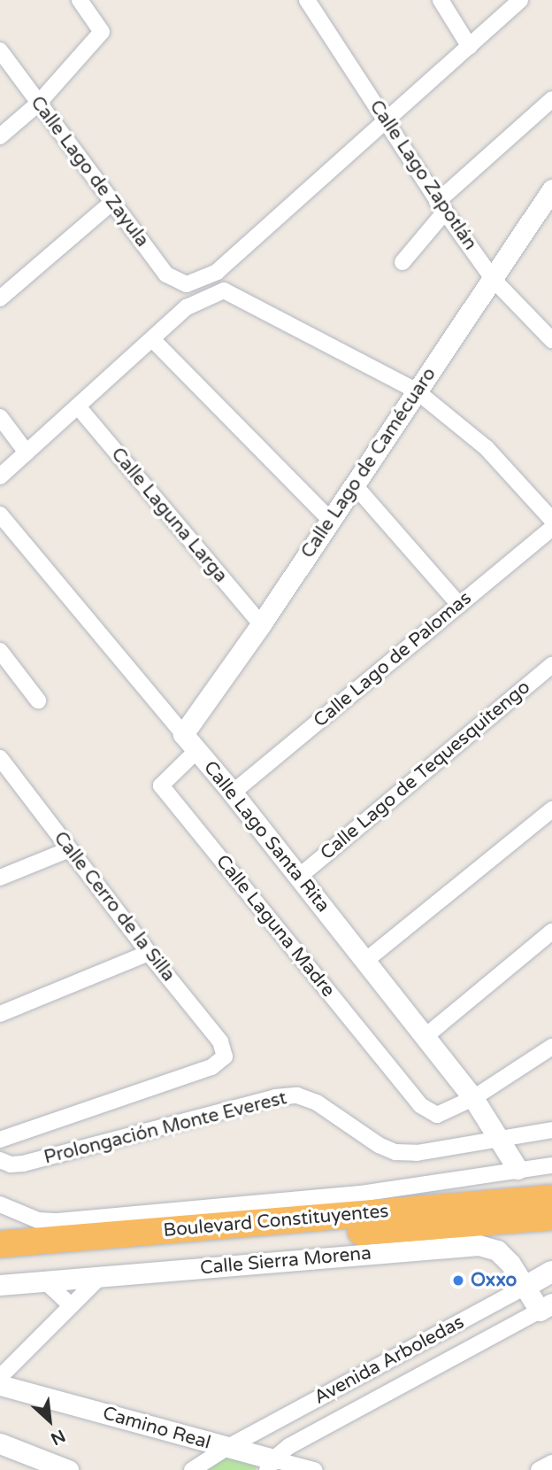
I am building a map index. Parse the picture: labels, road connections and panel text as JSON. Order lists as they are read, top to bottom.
{
  "streets": {
    "highway": ["Boulevard Constituyentes"],
    "main road": ["Avenida Arboledas"],
    "street": [
      "Calle Lago de Zayula",
      "Calle Lago Zapotlán",
      "Calle Lago de Camécuaro",
      "Calle Laguna Larga",
      "Calle Lago de Palomas",
      "Calle Lago de Tequesquitengo",
      "Calle Lago Santa Rita",
      "Calle Cerro de la Silla",
      "Calle Laguna Madre",
      "Prolongación Monte Everest",
      "Calle Sierra Morena",
      "Camino Real"
    ]
  },
  "crossings": [
    ["Calle Lago Zapotlán", "Calle Lago de Camécuaro"],
    ["Calle Lago de Camécuaro", "Calle Laguna Larga"],
    ["Calle Lago de Camécuaro", "Calle Lago Santa Rita"],
    ["Calle Lago de Palomas", "Calle Lago Santa Rita"],
    ["Calle Lago de Tequesquitengo", "Calle Lago Santa Rita"],
    ["Calle Lago Santa Rita", "Calle Laguna Madre"],
    ["Calle Lago Santa Rita", "Prolongación Monte Everest"],
    ["Calle Sierra Morena", "Avenida Arboledas"],
    ["Avenida Arboledas", "Camino Real"]
  ],
  "places": ["Oxxo"],
  "north": "bottom right"
}
